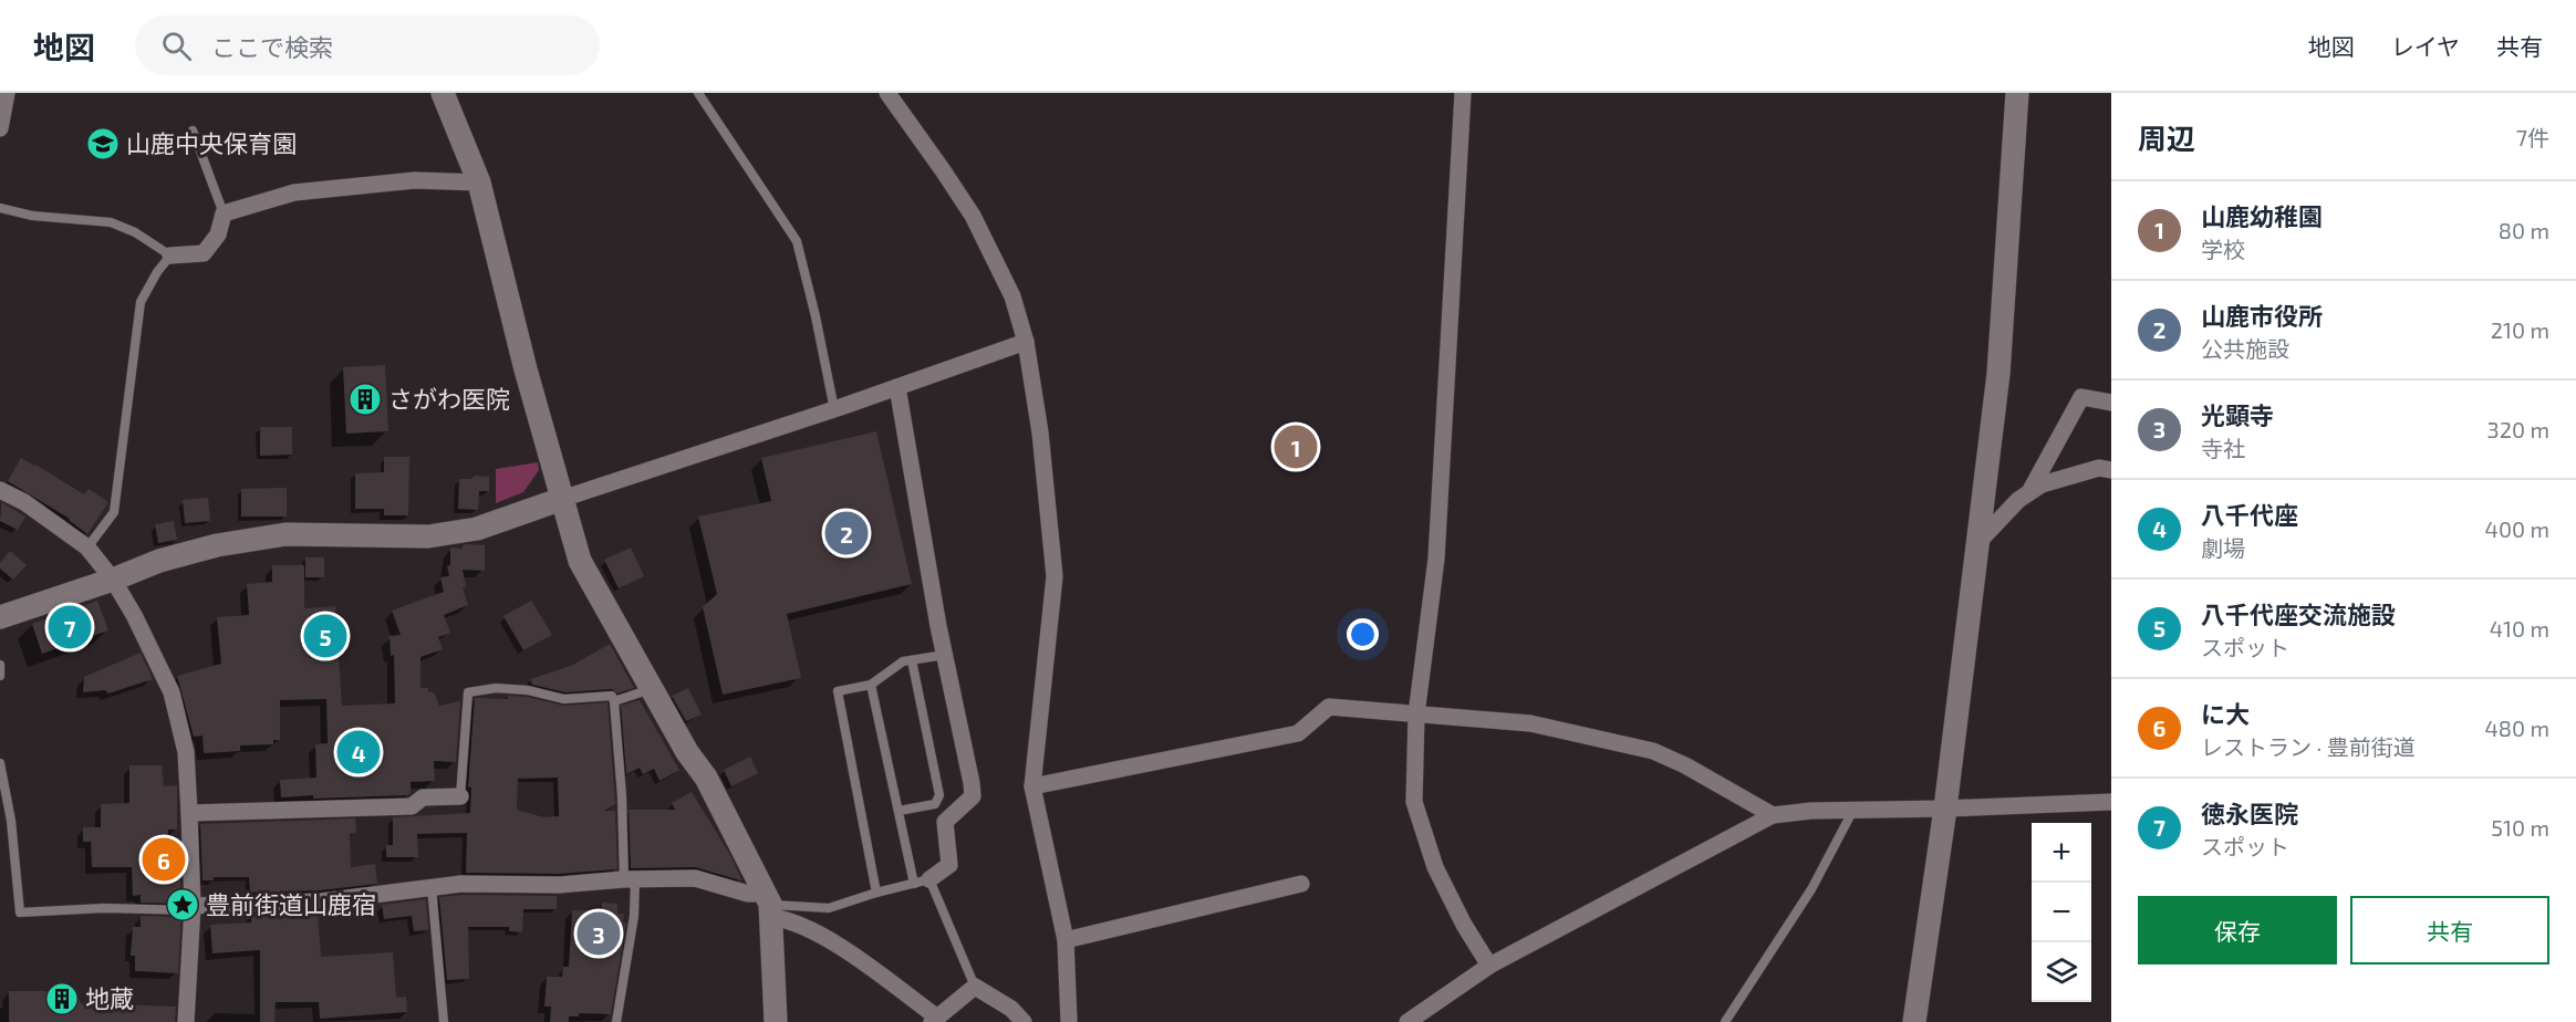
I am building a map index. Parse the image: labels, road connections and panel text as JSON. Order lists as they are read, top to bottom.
{
  "places": {
    "school or university": ["山鹿中央保育園"],
    "building": ["さがわ医院", "地蔵"],
    "place": ["豊前街道山鹿宿"]
  },
  "page": {
    "header": "地図",
    "search": "ここで検索",
    "nav": ["地図", "レイヤ", "共有"],
    "heading": ["周辺", "7件"],
    "list": [
      {
        "mark": "1",
        "name": "山鹿幼稚園",
        "note": "学校",
        "value": "80 m"
      },
      {
        "mark": "2",
        "name": "山鹿市役所",
        "note": "公共施設",
        "value": "210 m"
      },
      {
        "mark": "3",
        "name": "光顕寺",
        "note": "寺社",
        "value": "320 m"
      },
      {
        "mark": "4",
        "name": "八千代座",
        "note": "劇場",
        "value": "400 m"
      },
      {
        "mark": "5",
        "name": "八千代座交流施設",
        "note": "スポット",
        "value": "410 m"
      },
      {
        "mark": "6",
        "name": "に大",
        "note": "レストラン · 豊前街道",
        "value": "480 m"
      },
      {
        "mark": "7",
        "name": "徳永医院",
        "note": "スポット",
        "value": "510 m"
      }
    ],
    "pins": [
      "1",
      "2",
      "7",
      "5",
      "4",
      "6",
      "3"
    ],
    "map_buttons": ["+", "−"],
    "buttons": ["保存", "共有"]
  }
}
